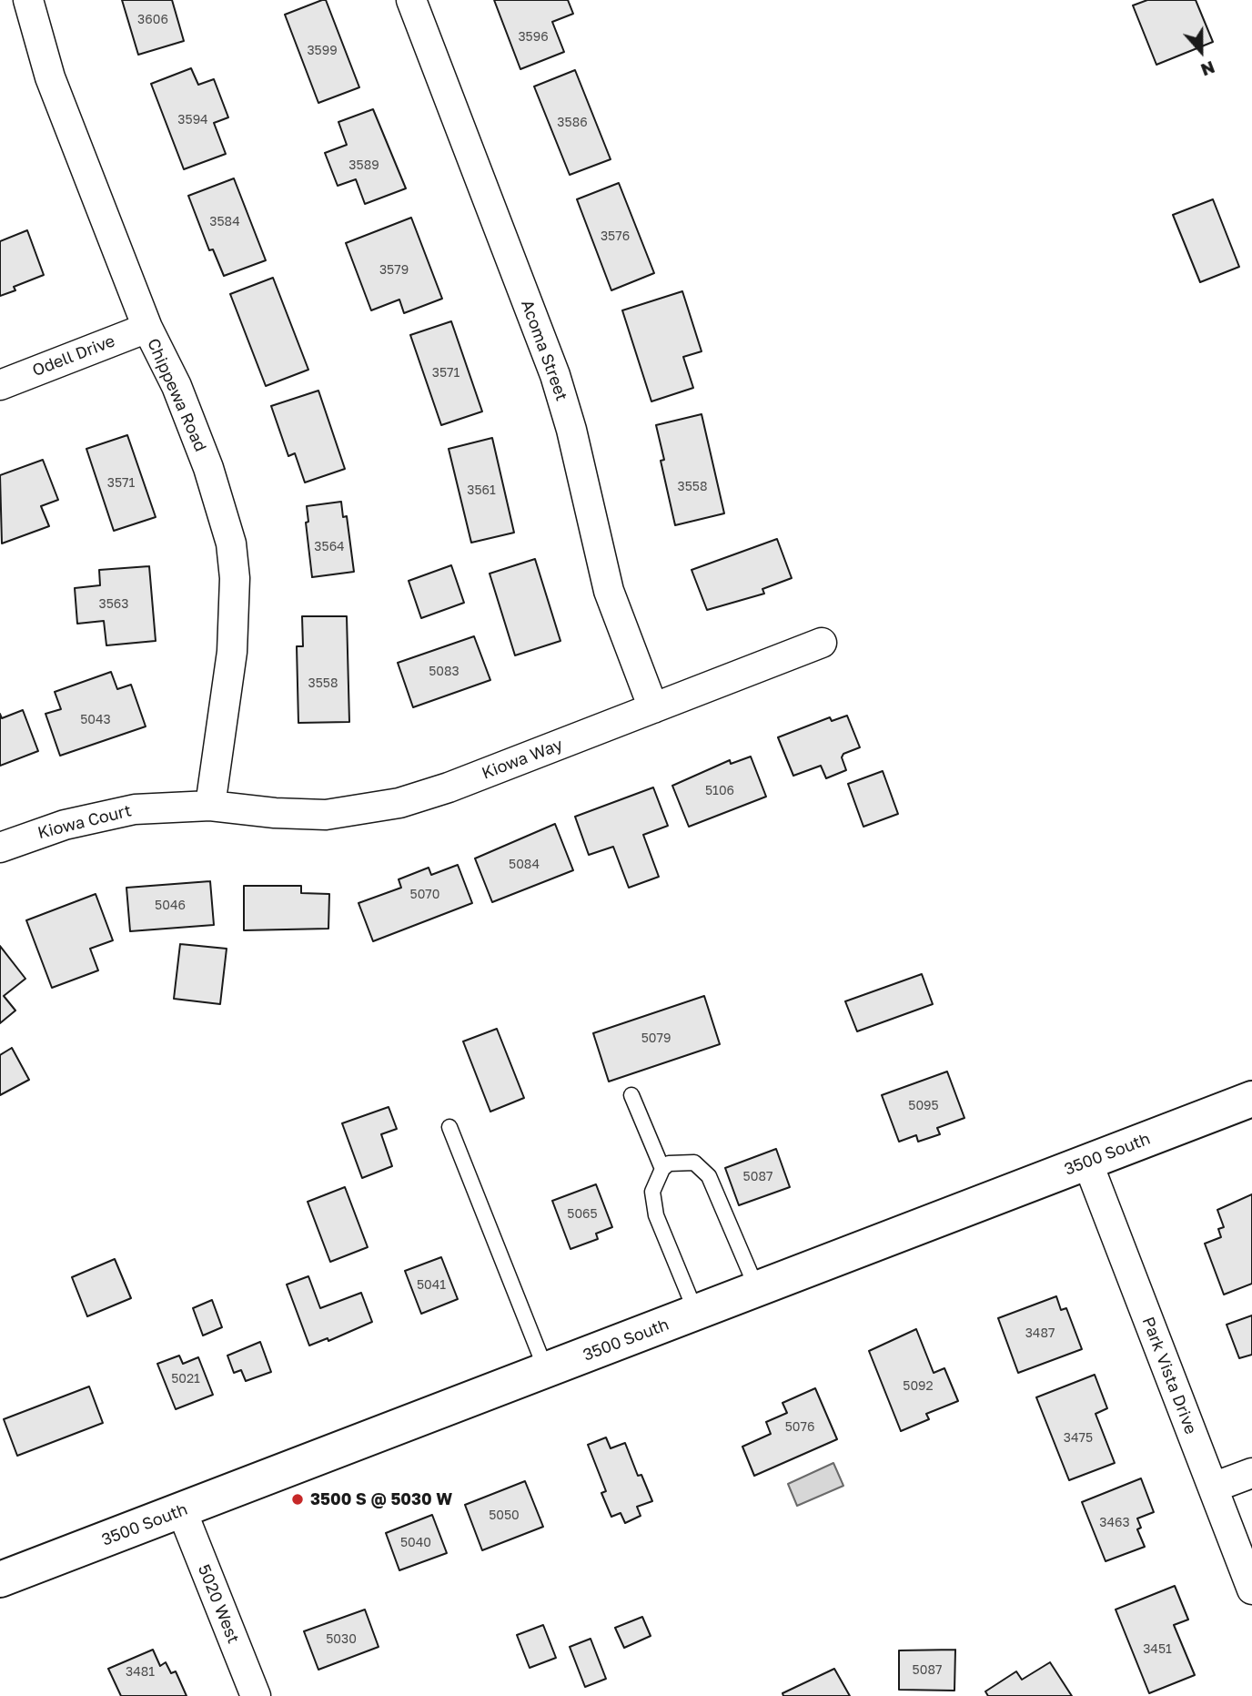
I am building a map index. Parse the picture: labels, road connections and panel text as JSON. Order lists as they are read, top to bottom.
{
  "streets": {
    "main road": ["3500 South"],
    "street": [
      "Acoma Street",
      "Odell Drive",
      "Chippewa Road",
      "Kiowa Way",
      "Kiowa Court",
      "Park Vista Drive",
      "5020 West"
    ]
  },
  "crossings": [
    ["Acoma Street", "Kiowa Way"],
    ["Odell Drive", "Chippewa Road"],
    ["Chippewa Road", "Kiowa Way"],
    ["Chippewa Road", "Kiowa Court"],
    ["Kiowa Way", "Kiowa Court"],
    ["3500 South", "Park Vista Drive"],
    ["3500 South", "5020 West"]
  ],
  "places": ["3500 S @ 5030 W"],
  "house_numbers": [
    "3606",
    "3596",
    "3599",
    "3594",
    "3586",
    "3589",
    "3584",
    "3576",
    "3579",
    "3571",
    "3571",
    "3558",
    "3561",
    "3564",
    "3563",
    "5083",
    "3558",
    "5043",
    "5106",
    "5084",
    "5070",
    "5046",
    "5079",
    "5095",
    "5087",
    "5065",
    "5041",
    "3487",
    "5021",
    "5092",
    "5076",
    "3475",
    "5050",
    "3463",
    "5040",
    "5030",
    "3451",
    "5087",
    "3481"
  ],
  "north": "bottom"
}
